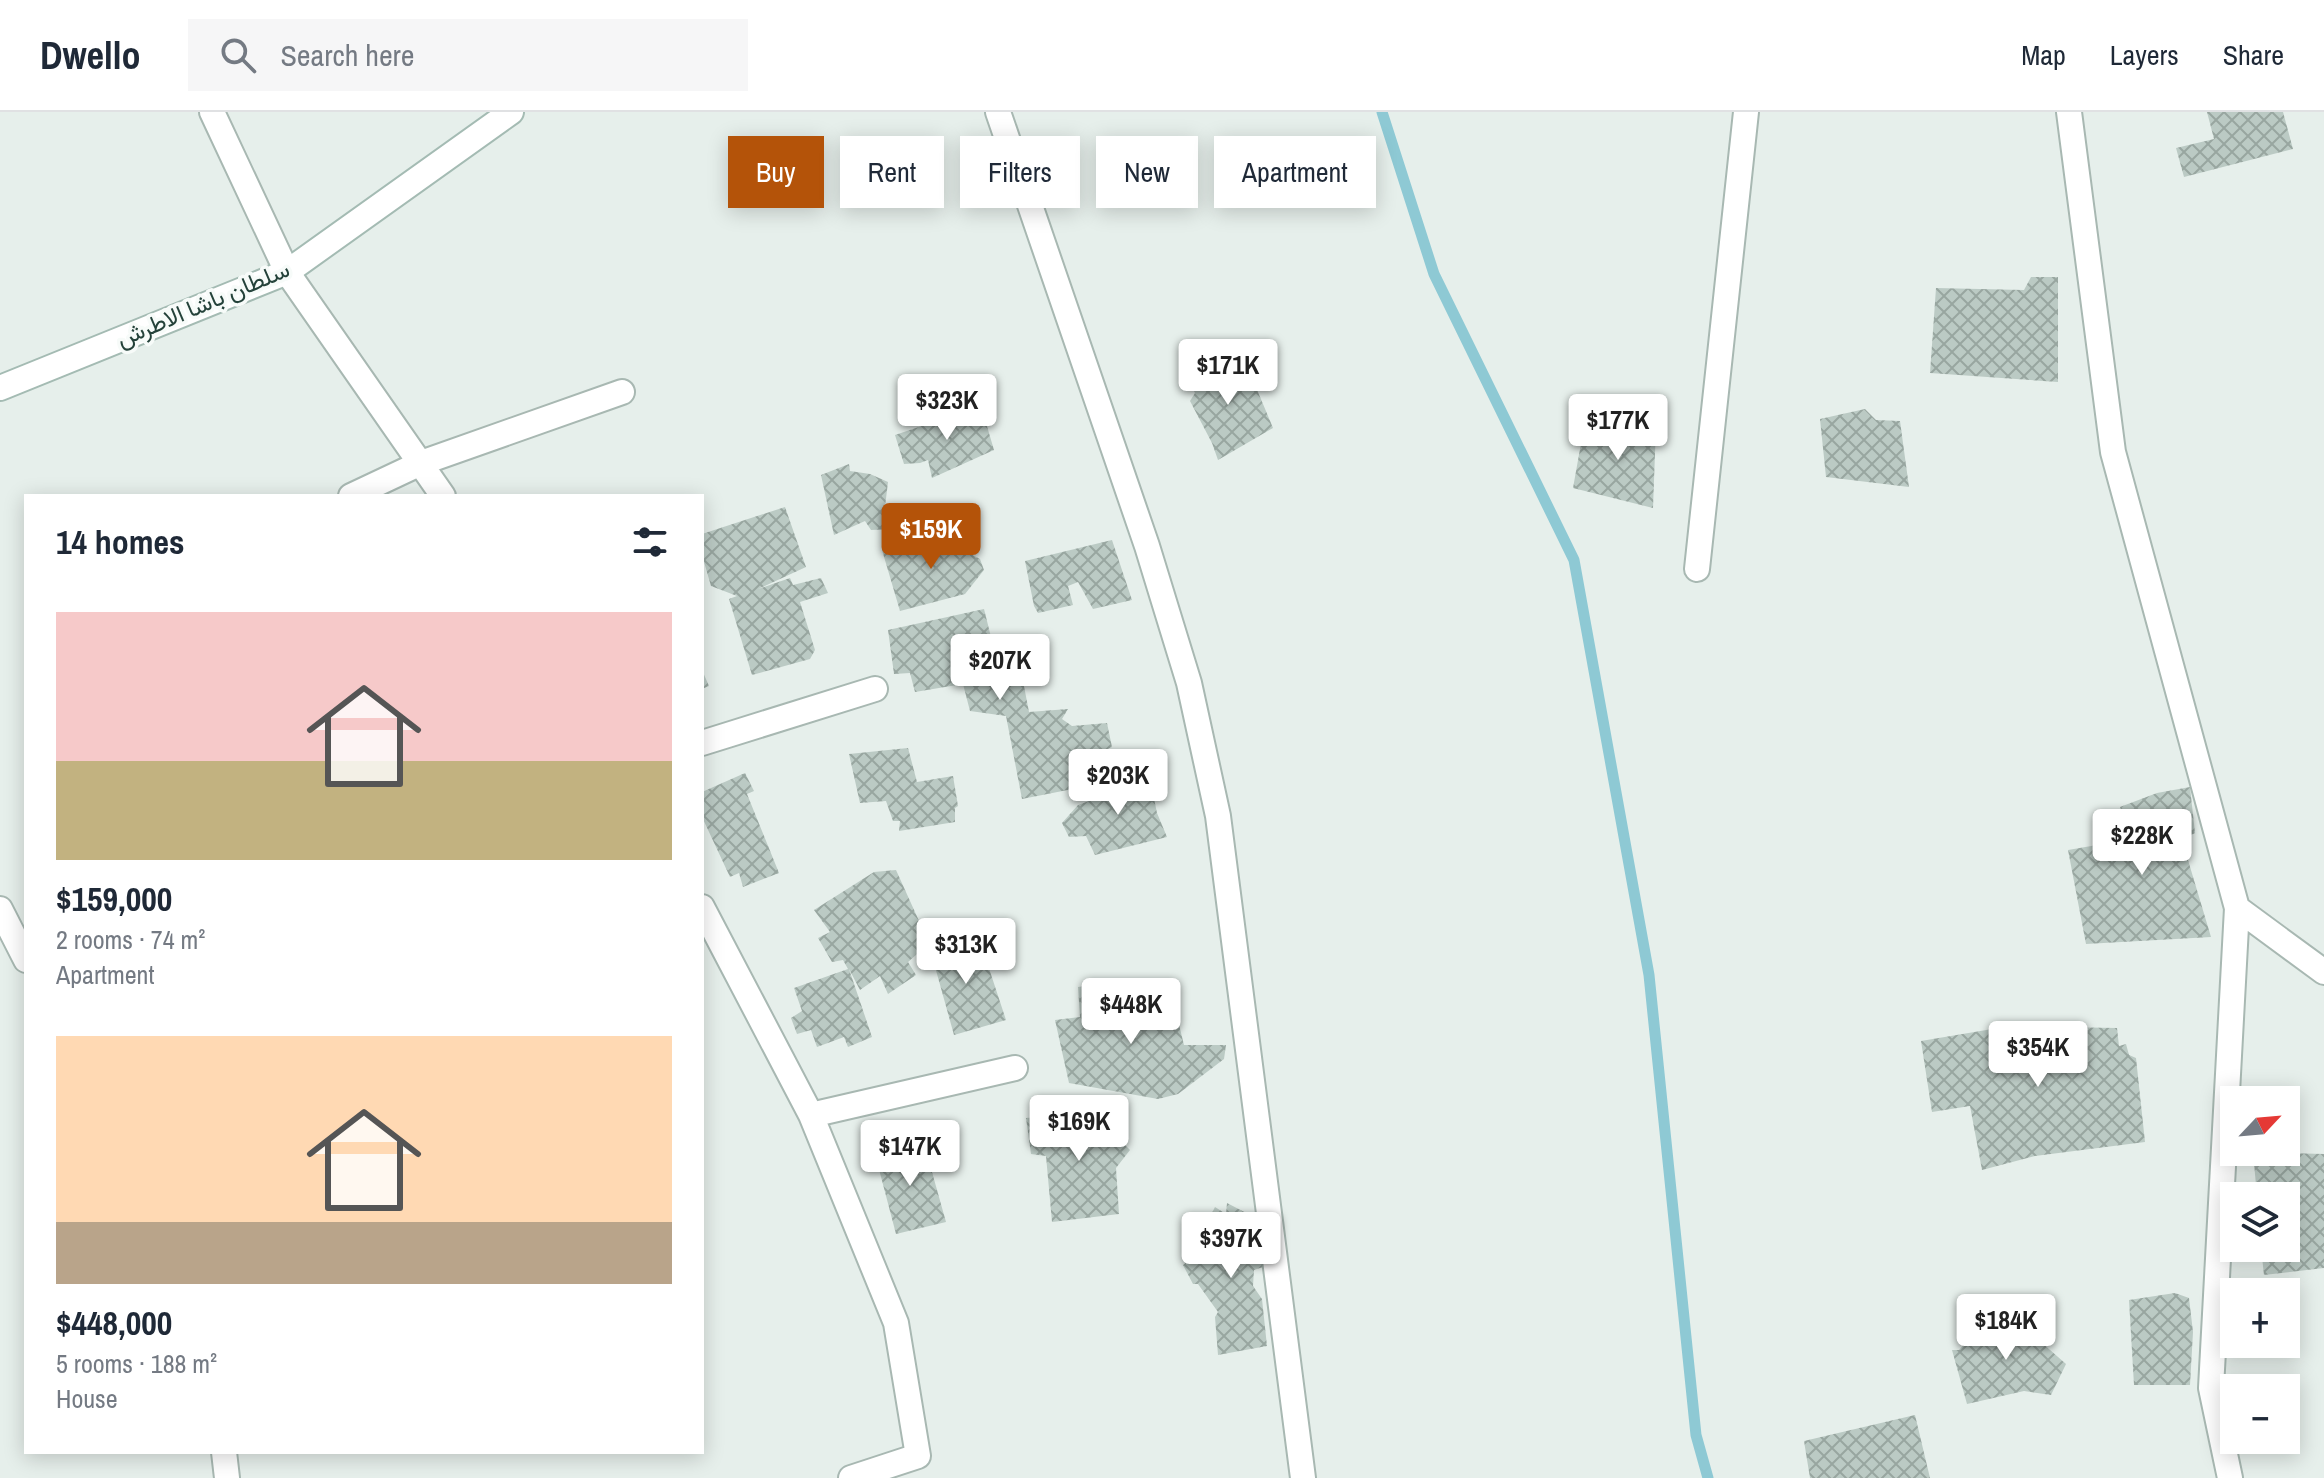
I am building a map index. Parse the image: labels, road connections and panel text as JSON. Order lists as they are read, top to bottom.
{
  "streets": {
    "street": ["سلطان باشا الاطرش"]
  },
  "north": "top right",
  "page": {
    "header": "Dwello",
    "search": "Search here",
    "nav": ["Map", "Layers", "Share"],
    "chip": [
      "Buy",
      "Rent",
      "Filters",
      "New",
      "Apartment"
    ],
    "price": [
      "$171K",
      "$323K",
      "$177K",
      "$159K",
      "$207K",
      "$203K",
      "$228K",
      "$313K",
      "$448K",
      "$354K",
      "$169K",
      "$147K",
      "$397K",
      "$184K"
    ],
    "heading": "14 homes",
    "list": [
      {
        "name": "$159,000",
        "note": "2 rooms · 74 m² · Apartment"
      },
      {
        "name": "$448,000",
        "note": "5 rooms · 188 m² · House"
      }
    ],
    "map_buttons": ["+", "−"]
  }
}
